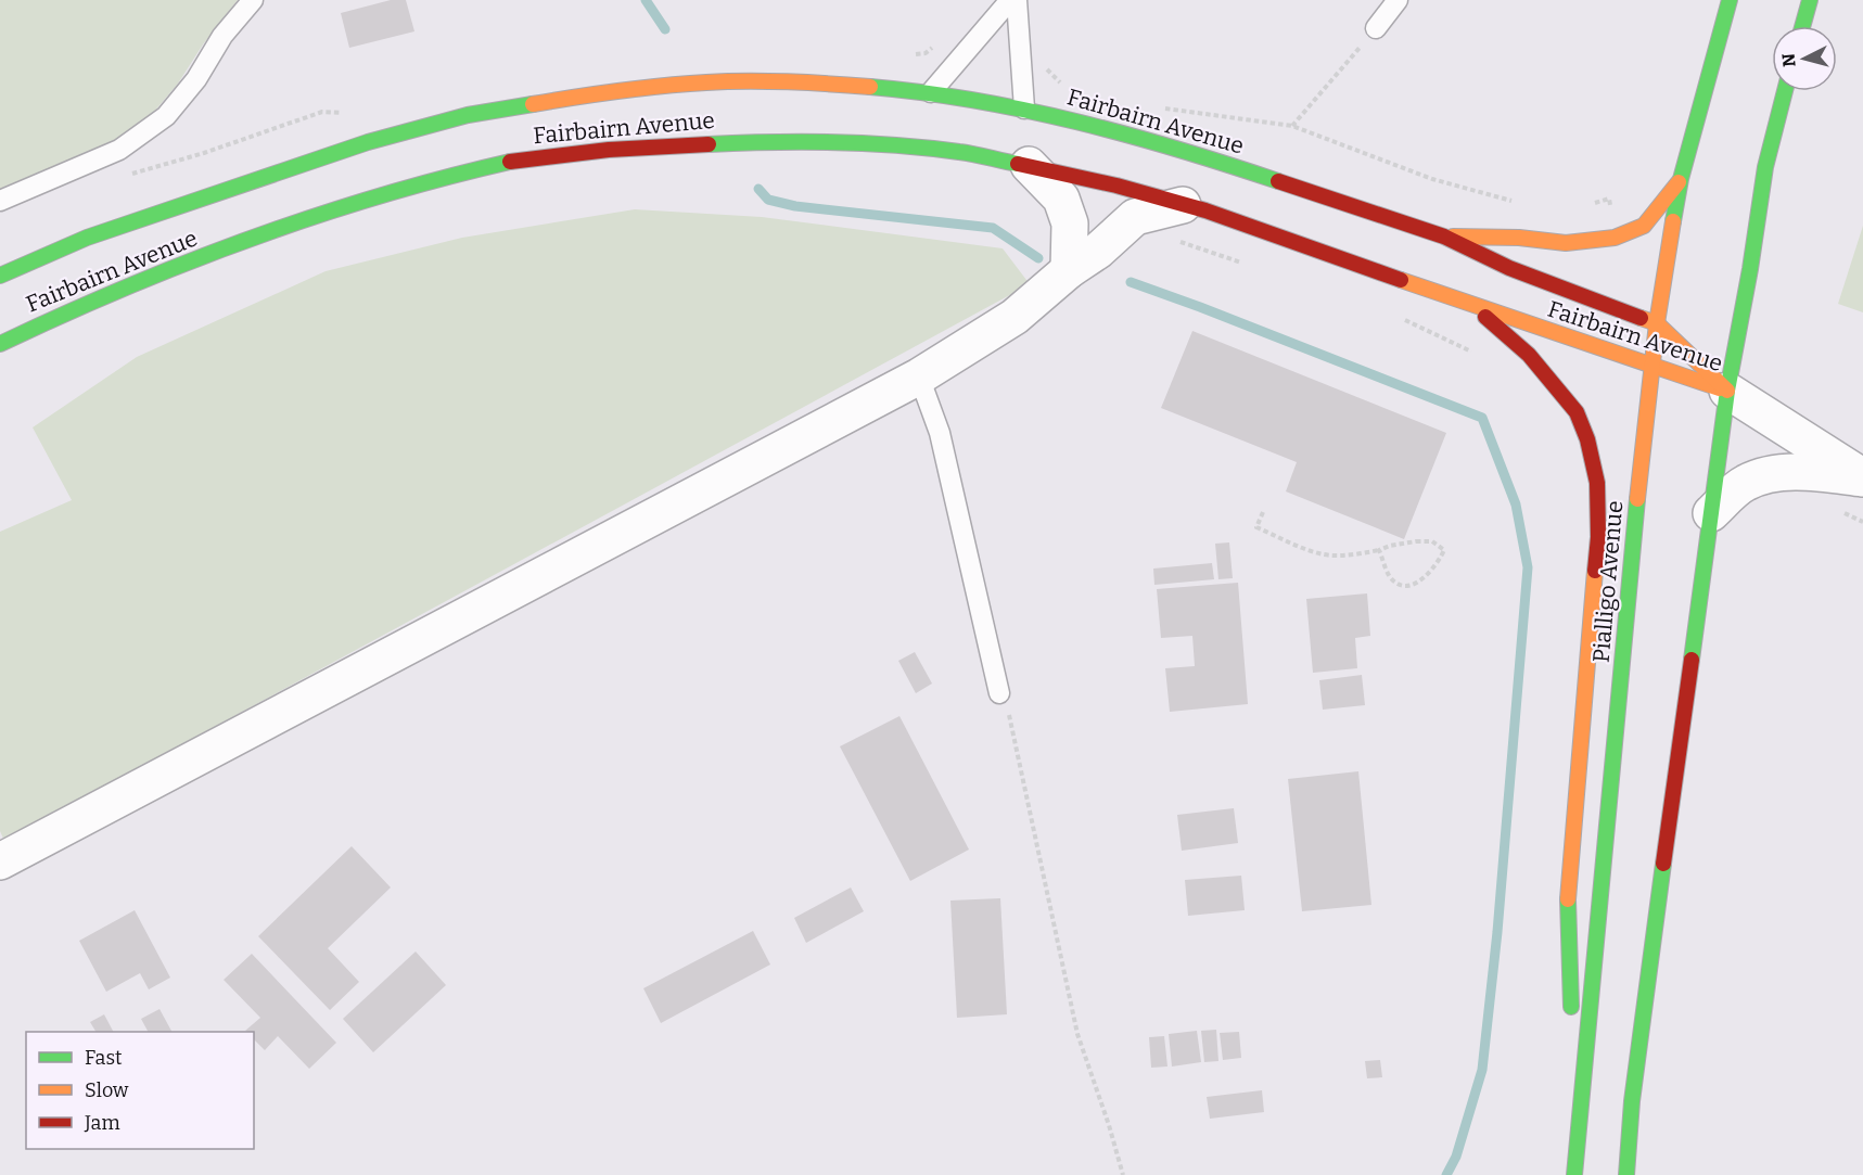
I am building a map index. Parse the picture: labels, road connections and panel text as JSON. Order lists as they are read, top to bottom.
{
  "streets": {
    "main road": ["Fairbairn Avenue", "Pialligo Avenue"]
  },
  "crossings": [
    ["Fairbairn Avenue", "Pialligo Avenue"]
  ],
  "legend": ["Fast", "Slow", "Jam"],
  "north": "left"
}
